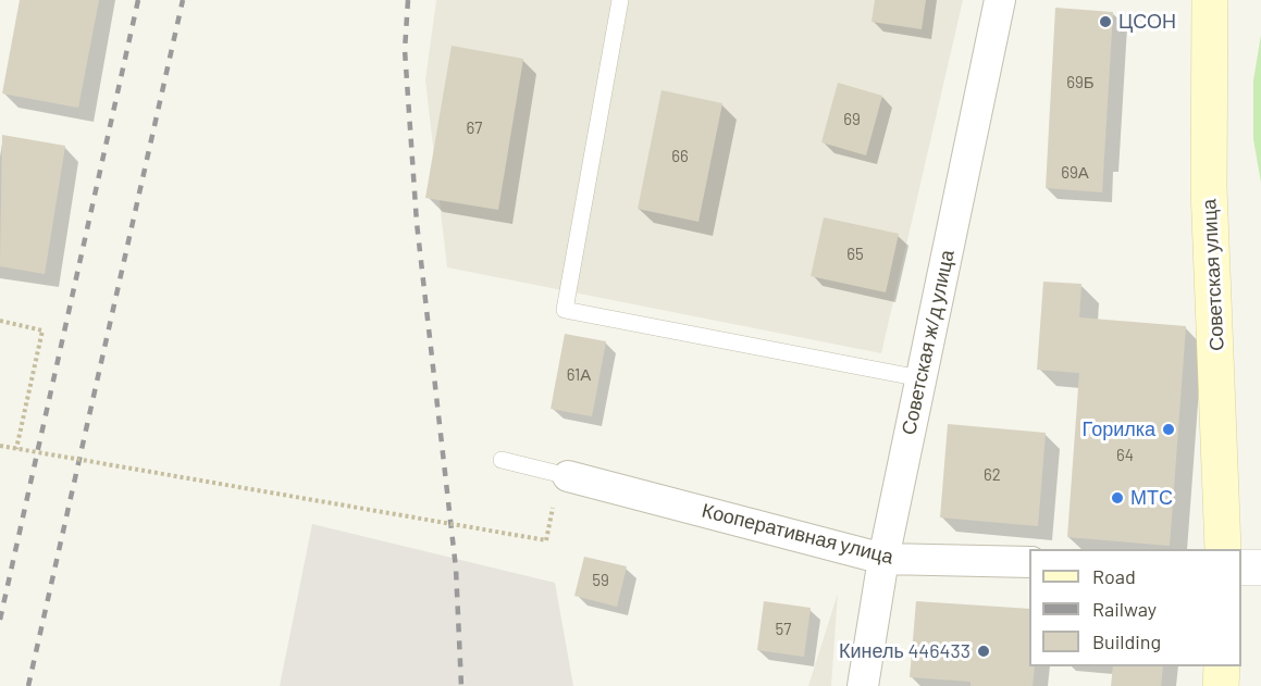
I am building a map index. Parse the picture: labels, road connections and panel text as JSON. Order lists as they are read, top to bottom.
{
  "streets": {
    "main road": ["Советская улица"],
    "street": ["Советская ж/д улица", "Кооперативная улица"]
  },
  "crossings": [
    ["Советская ж/д улица", "Кооперативная улица"]
  ],
  "places": [
    "ЦСОН",
    "Горилка",
    "МТС",
    "Кинель 446433"
  ],
  "house_numbers": [
    "69Б",
    "69",
    "67",
    "66",
    "69А",
    "65",
    "61А",
    "64",
    "62",
    "59",
    "57"
  ],
  "legend": ["Road", "Railway", "Building"]
}
